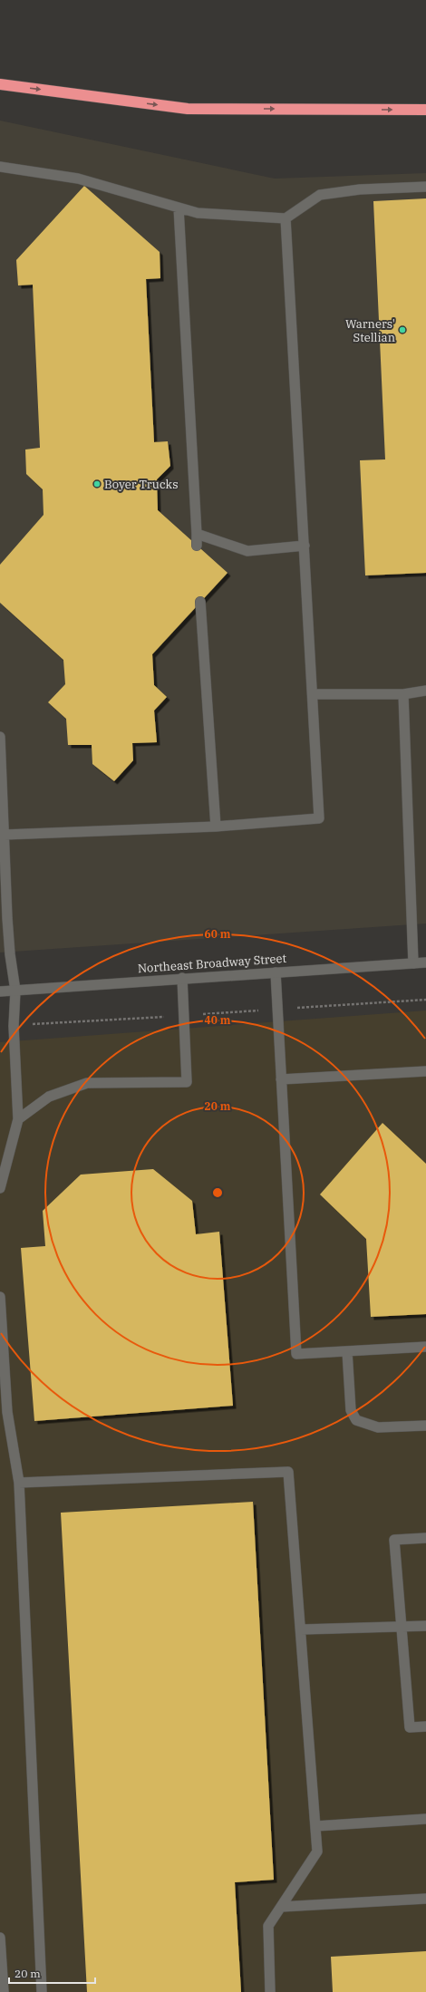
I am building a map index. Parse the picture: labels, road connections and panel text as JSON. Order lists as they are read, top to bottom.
{
  "streets": {
    "main road": ["Northeast Broadway Street"]
  },
  "places": ["Warners' Stellian", "Boyer Trucks"],
  "scale_bar": "20 m",
  "rings": ["60 m", "40 m", "20 m"]
}
